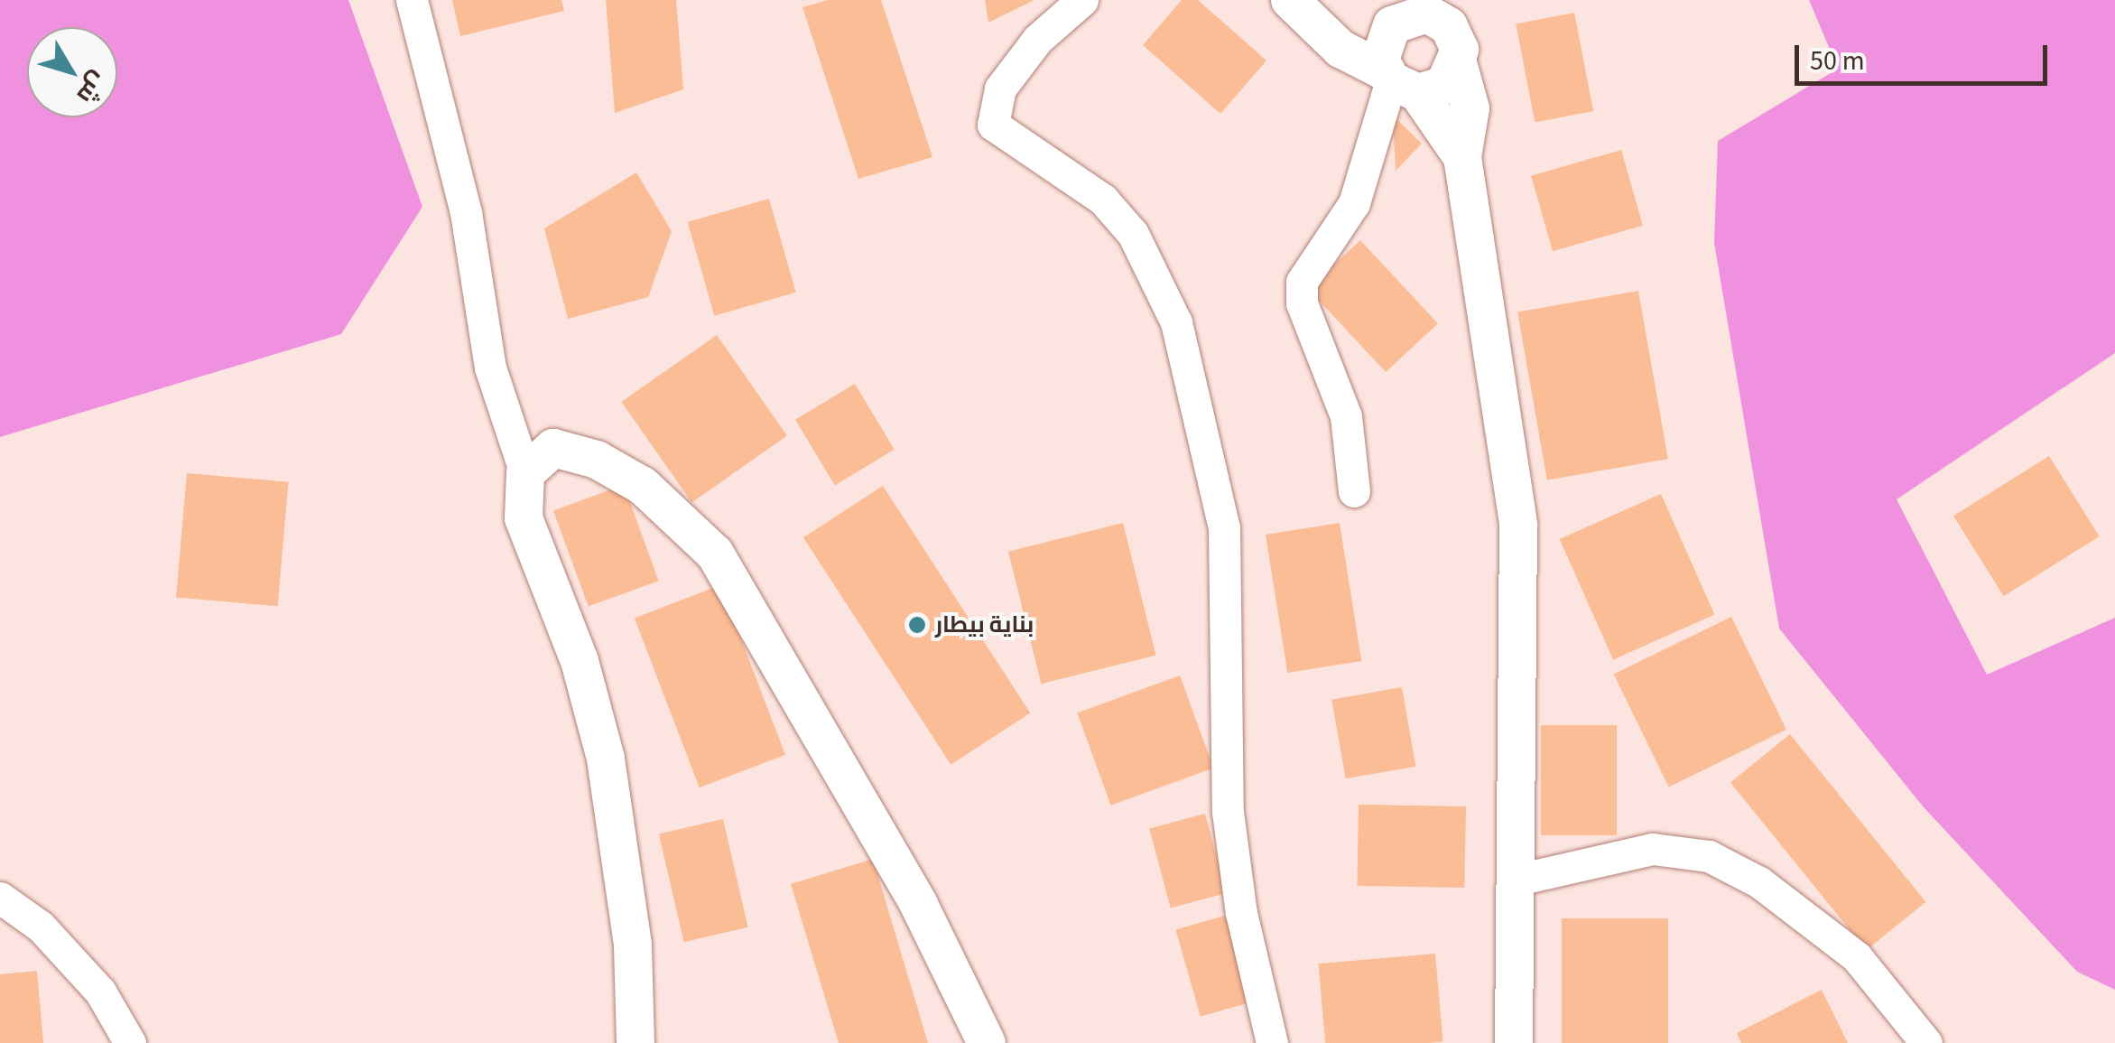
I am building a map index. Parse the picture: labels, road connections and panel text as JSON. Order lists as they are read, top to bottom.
{
  "places": ["بناية بيطار"],
  "scale_bar": "50 m",
  "north": "bottom right"
}
